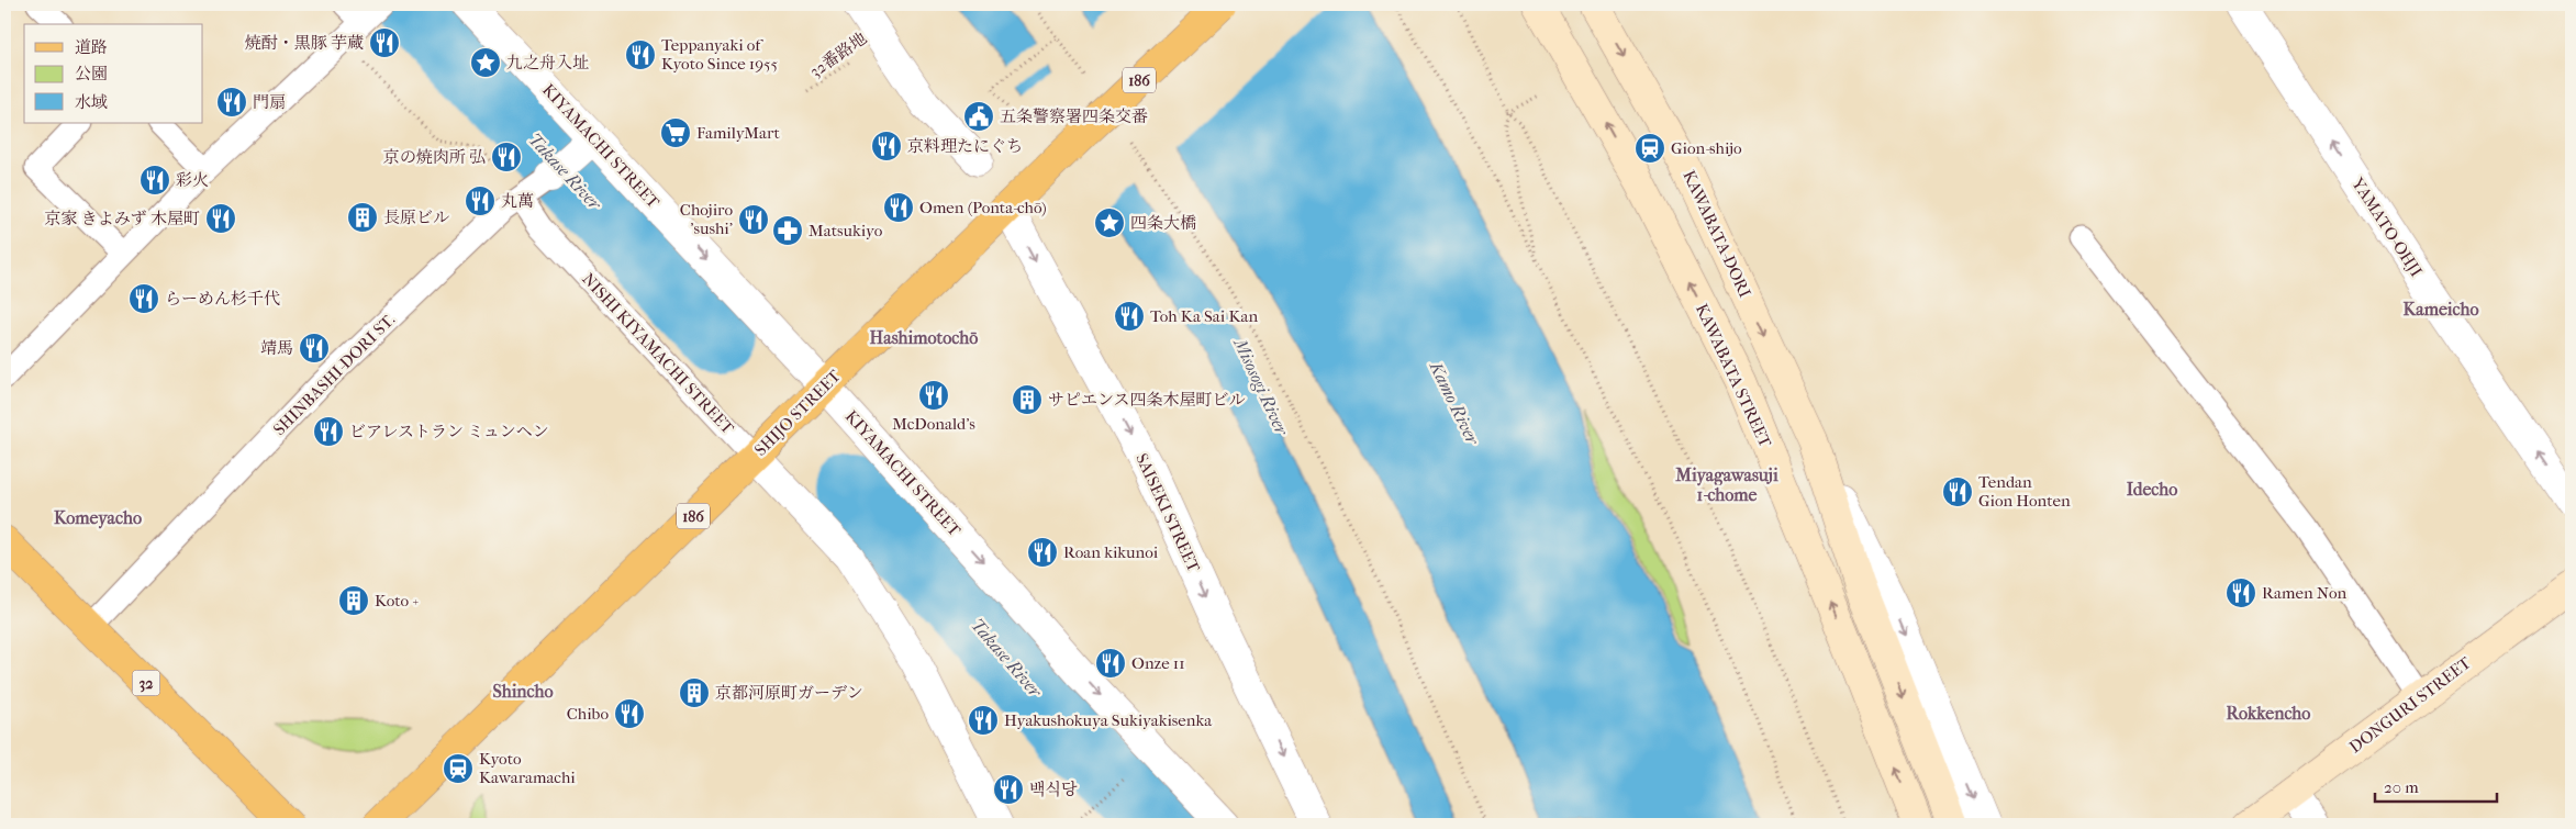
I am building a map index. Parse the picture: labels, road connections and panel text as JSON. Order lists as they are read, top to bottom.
{
  "streets": {
    "main road": ["186", "SHIJO STREET", "32"],
    "street": [
      "KIYAMACHI STREET",
      "YAMATO-OHJI",
      "KAWABATA-DORI",
      "NISHI KIYAMACHI STREET",
      "SHINBASHI-DORI ST.",
      "KAWABATA STREET",
      "SAISEKI STREET",
      "DONGURI STREET"
    ],
    "path": ["32番路地"]
  },
  "crossings": [
    ["KIYAMACHI STREET", "SHINBASHI-DORI ST."],
    ["KIYAMACHI STREET", "SHIJO STREET"],
    ["NISHI KIYAMACHI STREET", "SHINBASHI-DORI ST."],
    ["NISHI KIYAMACHI STREET", "SHIJO STREET"],
    ["SHINBASHI-DORI ST.", "32"],
    ["SHIJO STREET", "SAISEKI STREET"]
  ],
  "one_way": [
    "KIYAMACHI STREET",
    "YAMATO-OHJI",
    "KAWABATA-DORI",
    "SAISEKI STREET"
  ],
  "districts": [
    "Kameicho",
    "Hashimotochō",
    "Miyagawasuji 1-chome",
    "Idecho",
    "Komeyacho",
    "Shincho",
    "Rokkencho"
  ],
  "water": ["Takase River", "Misosogi River", "Kamo River"],
  "places": {
    "restaurant": [
      "焼酎・黒豚 芋蔵",
      "Teppanyaki of Kyoto Since 1955",
      "門扇",
      "京料理たにぐち",
      "京の焼肉所 弘",
      "彩火",
      "丸萬",
      "Omen (Ponta-chō)",
      "京家 きよみず 木屋町",
      "Chojiro 'sushi'",
      "らーめん杉千代",
      "Toh Ka Sai Kan",
      "靖馬",
      "McDonald's",
      "ビアレストラン ミュンヘン",
      "Tendan Gion Honten",
      "Roan kikunoi",
      "Ramen Non",
      "Onze 11",
      "Chibo",
      "Hyakushokuya Sukiyakisenka",
      "백식당"
    ],
    "place": ["九之舟入址", "四条大橋"],
    "public building": ["五条警察署四条交番"],
    "supermarket": ["FamilyMart"],
    "station": ["Gion-shijo", "Kyoto Kawaramachi"],
    "building": [
      "長原ビル",
      "サピエンス四条木屋町ビル",
      "Koto +",
      "京都河原町ガーデン"
    ],
    "pharmacy": ["Matsukiyo"]
  },
  "legend": ["道路", "公園", "水域"],
  "scale_bar": "20 m"
}
